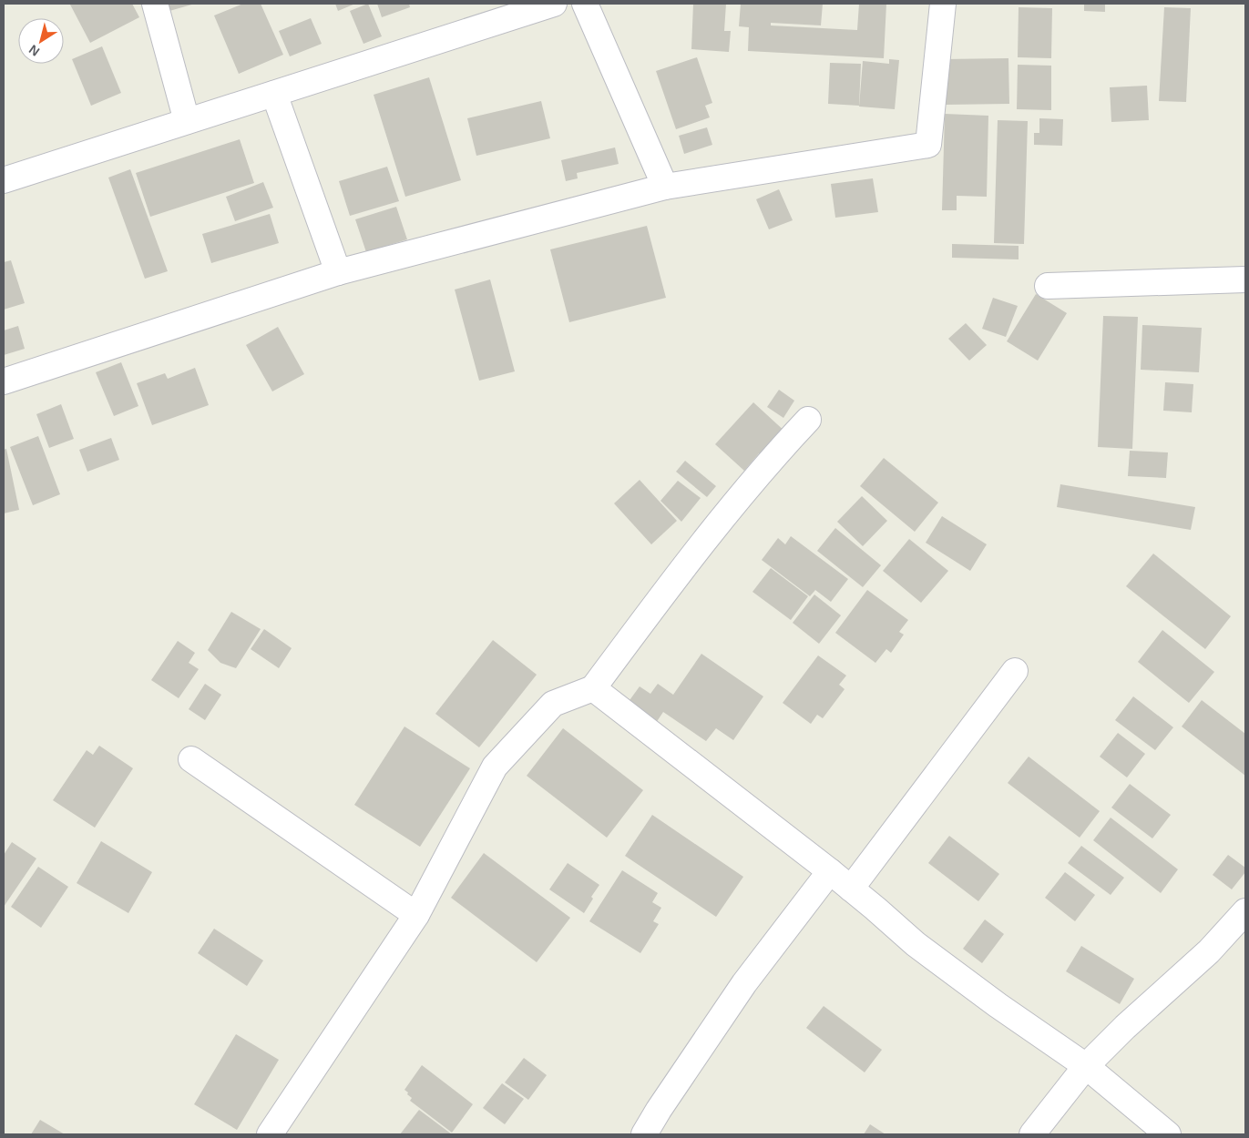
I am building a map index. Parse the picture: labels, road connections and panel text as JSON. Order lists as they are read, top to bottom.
{
  "north": "bottom left"
}
